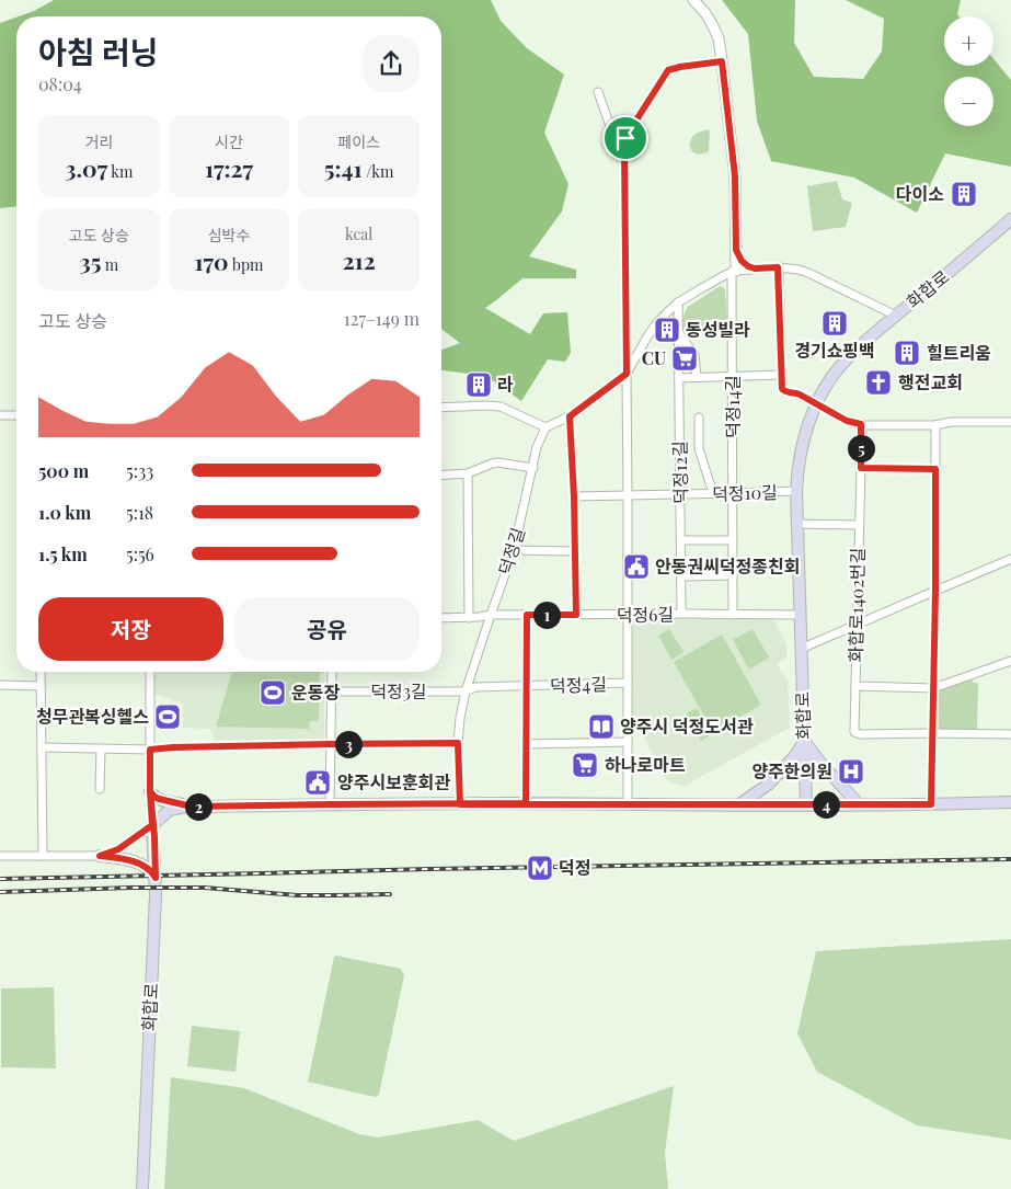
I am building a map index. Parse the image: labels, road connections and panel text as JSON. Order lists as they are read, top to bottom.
{
  "streets": {
    "main road": ["화합로"],
    "street": [
      "덕정14길",
      "덕정12길",
      "덕정10길",
      "덕정길",
      "화합로1402번길",
      "덕정6길",
      "덕정4길",
      "덕정3길"
    ]
  },
  "crossings": [
    ["화합로", "덕정10길"],
    ["화합로", "화합로1402번길"],
    ["화합로", "덕정6길"],
    ["덕정14길", "덕정10길"],
    ["덕정14길", "덕정6길"],
    ["덕정12길", "덕정10길"],
    ["덕정12길", "덕정6길"],
    ["덕정길", "덕정6길"],
    ["덕정길", "덕정4길"],
    ["덕정길", "덕정3길"],
    ["덕정4길", "덕정3길"]
  ],
  "places": {
    "building": [
      "다이소",
      "경기쇼핑백",
      "동성빌라",
      "힐트리움",
      "라"
    ],
    "supermarket": ["CU", "하나로마트"],
    "church": ["행전교회"],
    "public building": ["안동권씨덕정종친회", "양주시보훈회관"],
    "sports": ["운동장", "청무관복싱헬스"],
    "library": ["양주시 덕정도서관"],
    "hospital": ["양주한의원"],
    "metro station": ["덕정"]
  },
  "page": {
    "map_buttons": ["+", "−"],
    "heading": ["아침 러닝", "08:04"],
    "stats": [
      ["거리", "3.07 km"],
      ["시간", "17:27"],
      ["페이스", "5:41 /km"],
      ["고도 상승", "35 m"],
      ["심박수", "170 bpm"],
      ["kcal", "212"]
    ],
    "chart": ["고도 상승", "127–149 m"],
    "pins": [
      "5",
      "1",
      "3",
      "4",
      "2"
    ],
    "list": [
      {
        "name": "500 m",
        "note": "5:33"
      },
      {
        "name": "1.0 km",
        "note": "5:18"
      },
      {
        "name": "1.5 km",
        "note": "5:56"
      }
    ],
    "buttons": ["저장", "공유"]
  }
}
